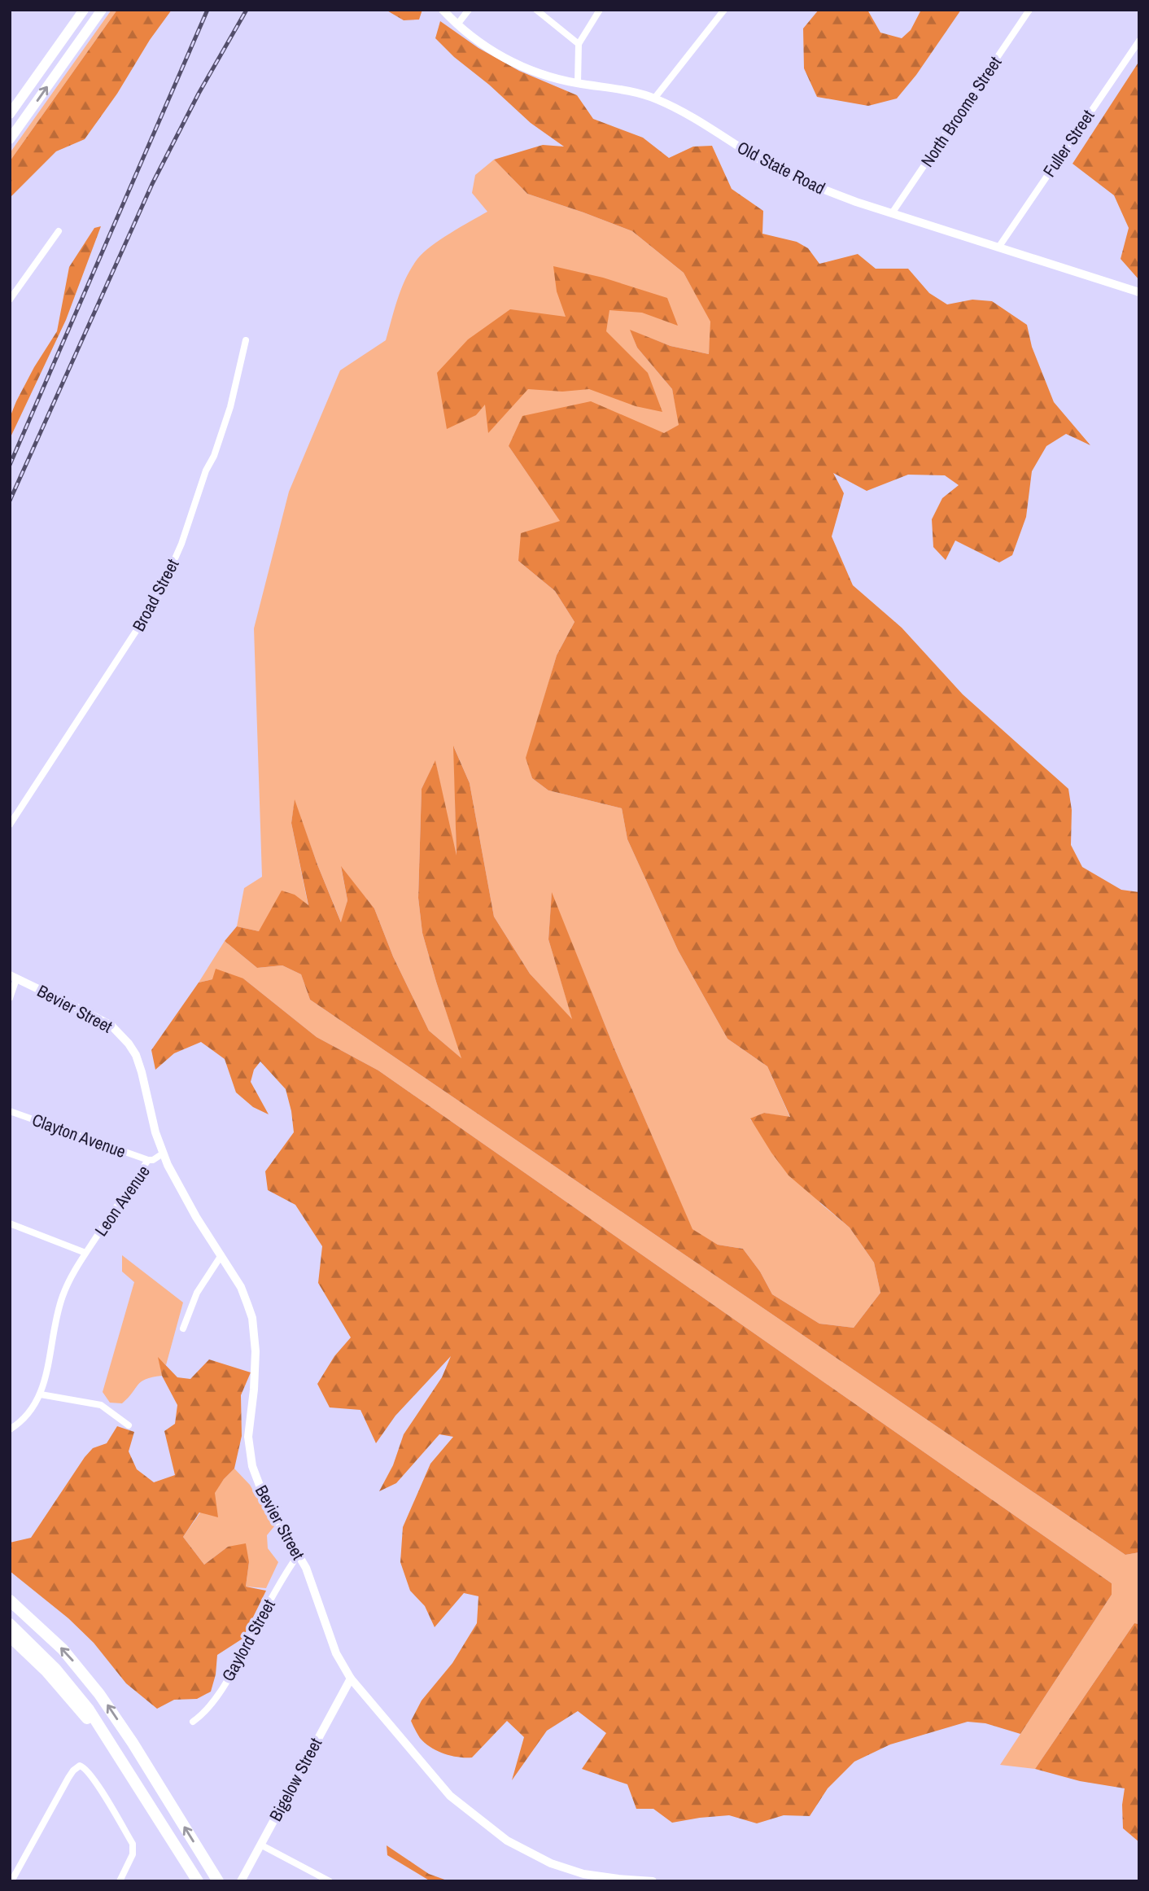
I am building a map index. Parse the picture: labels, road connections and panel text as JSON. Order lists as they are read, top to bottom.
{
  "streets": {
    "street": [
      "North Broome Street",
      "Fuller Street",
      "Old State Road",
      "Broad Street",
      "Bevier Street",
      "Clayton Avenue",
      "Leon Avenue",
      "Gaylord Street",
      "Bigelow Street"
    ]
  },
  "crossings": [
    ["North Broome Street", "Old State Road"],
    ["Fuller Street", "Old State Road"],
    ["Bevier Street", "Leon Avenue"],
    ["Bevier Street", "Gaylord Street"],
    ["Bevier Street", "Bigelow Street"],
    ["Clayton Avenue", "Leon Avenue"]
  ]
}
